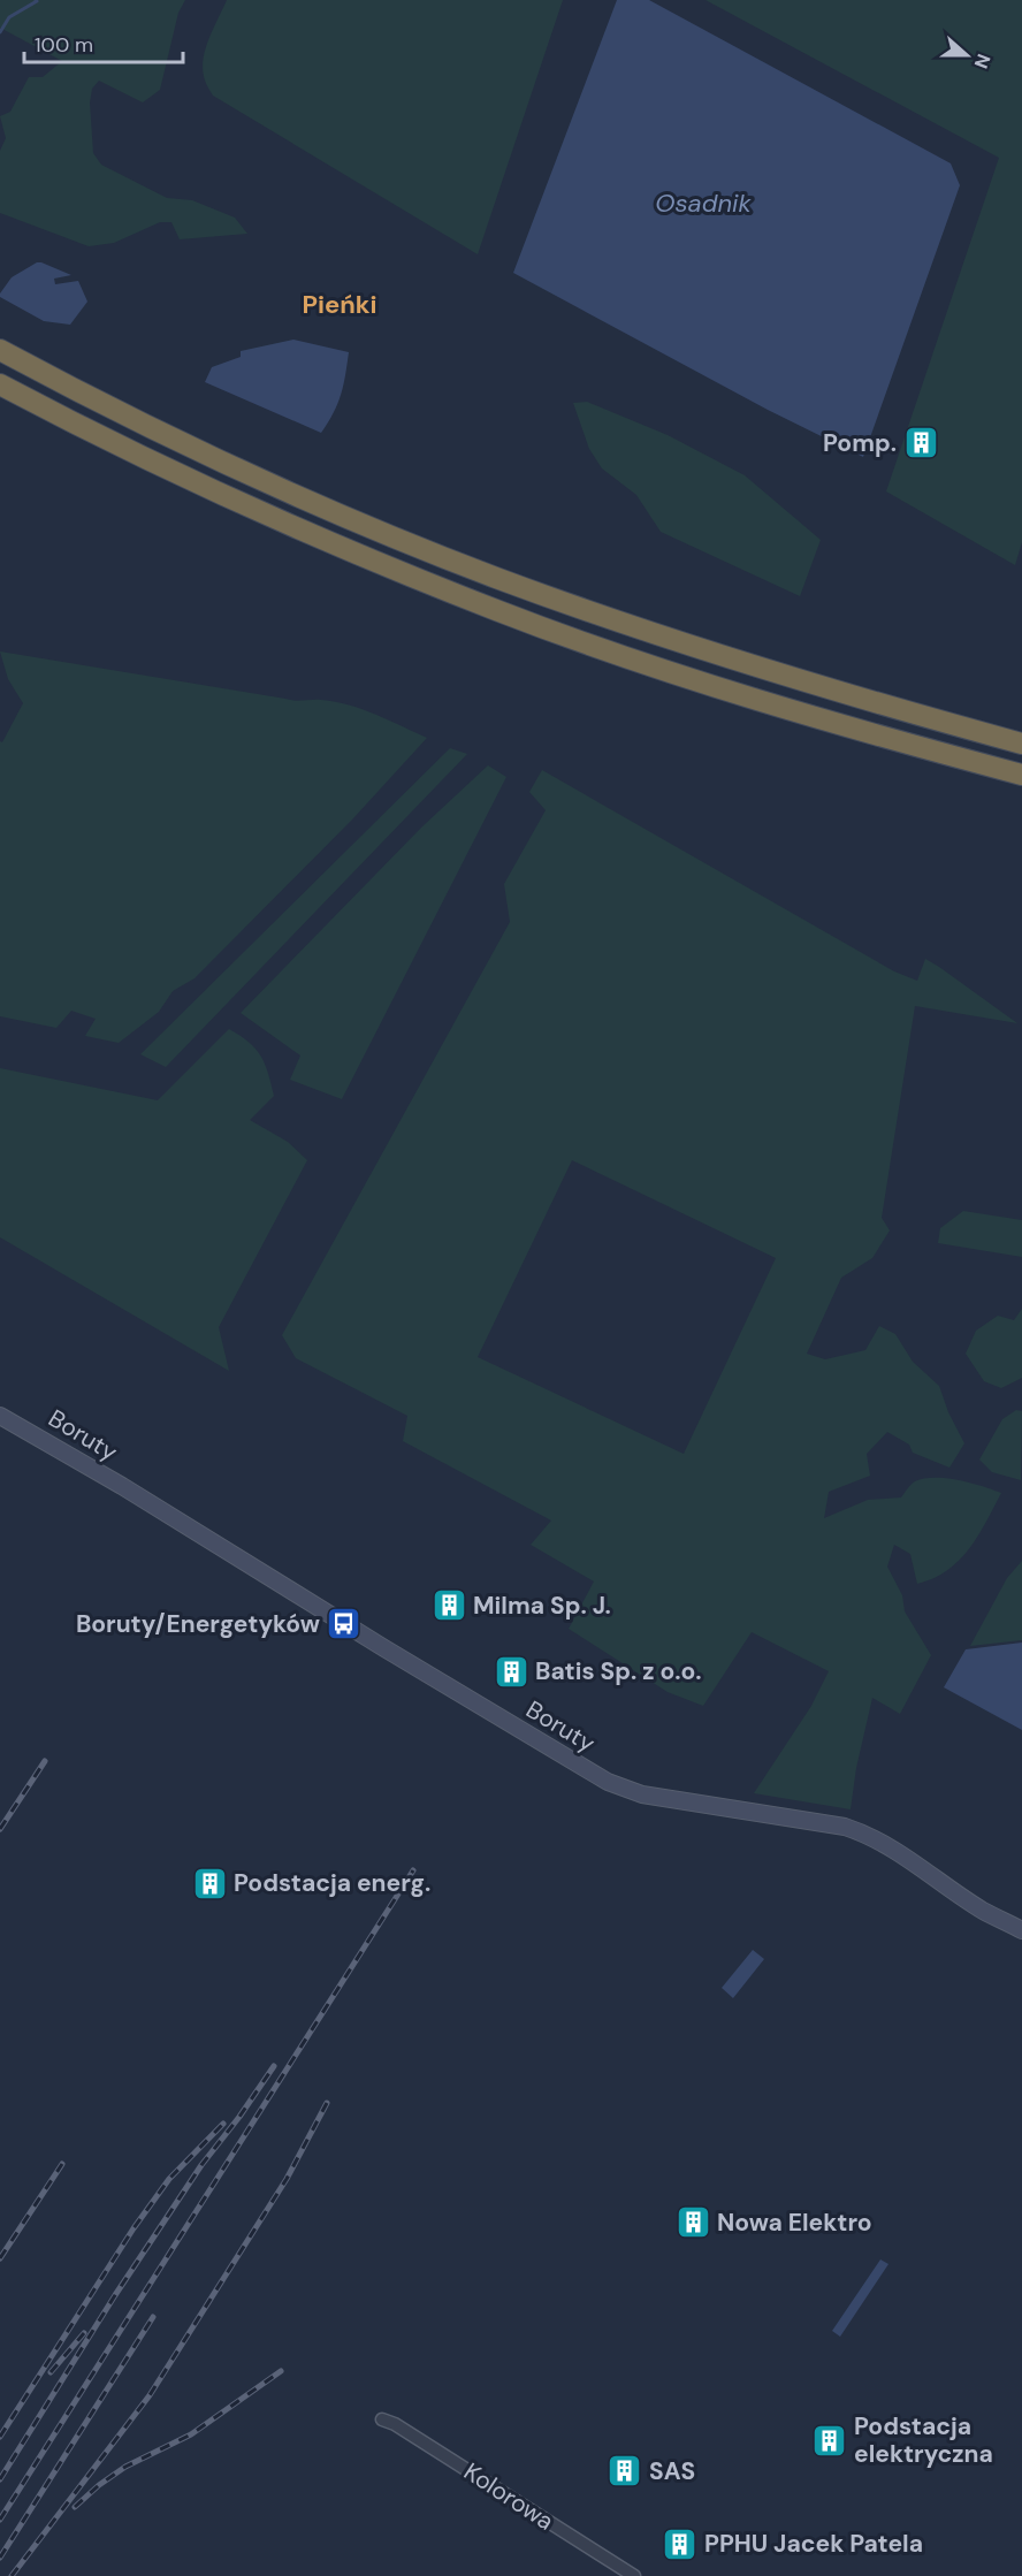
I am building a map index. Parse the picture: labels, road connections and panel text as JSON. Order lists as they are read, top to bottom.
{
  "streets": {
    "street": ["Boruty", "Kolorowa"]
  },
  "districts": ["Pieńki"],
  "water": ["Osadnik"],
  "places": {
    "building": [
      "Pomp.",
      "Milma Sp. J.",
      "Batis Sp. z o.o.",
      "Podstacja energ.",
      "Nowa Elektro",
      "Podstacja elektryczna",
      "SAS",
      "PPHU Jacek Patela"
    ],
    "bus stop": ["Boruty/Energetyków"]
  },
  "scale_bar": "100 m",
  "north": "right"
}
